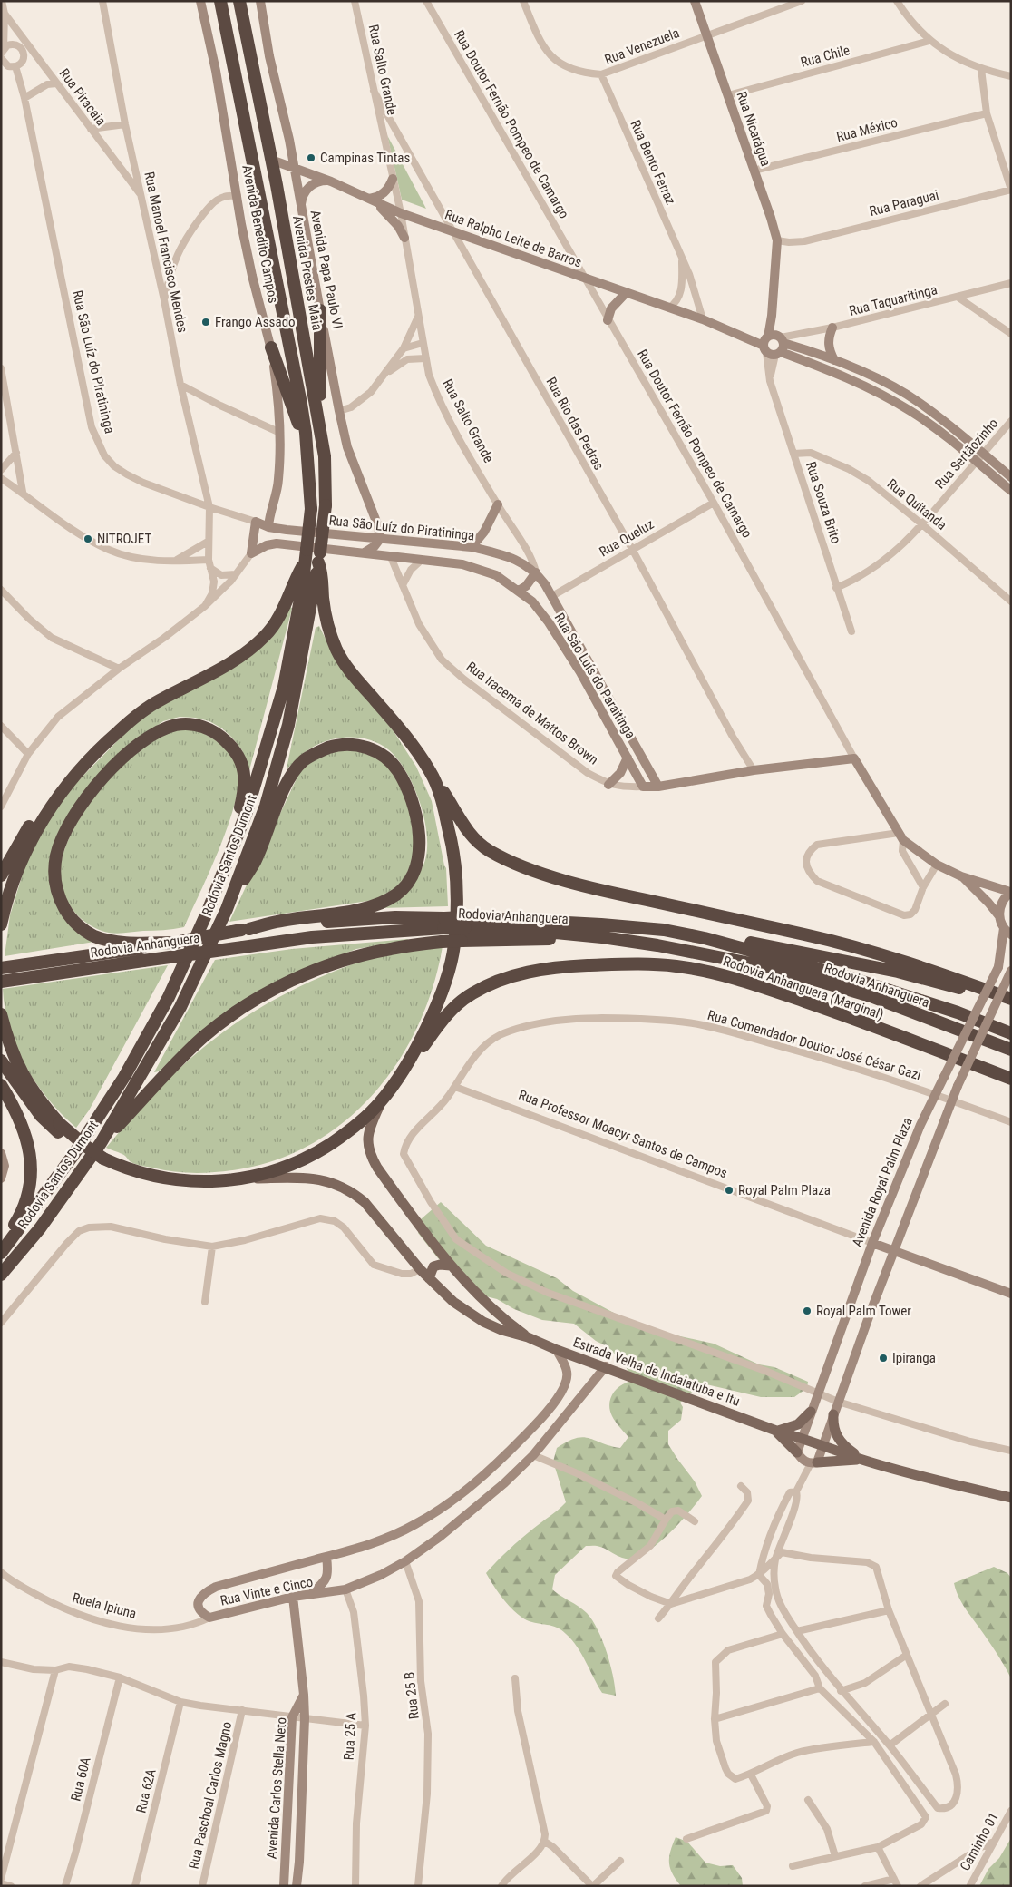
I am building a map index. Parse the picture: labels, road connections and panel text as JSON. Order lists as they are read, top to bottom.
{
  "streets": {
    "highway": [
      "Avenida Prestes Maia",
      "Rodovia Santos Dumont",
      "Rodovia Anhanguera",
      "Rodovia Anhanguera (Marginal)"
    ],
    "main road": ["Estrada Velha de Indaiatuba e Itu"],
    "street": [
      "Rua Venezuela",
      "Rua Chile",
      "Rua Salto Grande",
      "Rua Piracaia",
      "Rua Doutor Fernão Pompeo de Camargo",
      "Rua Nicarágua",
      "Rua México",
      "Rua Bento Ferraz",
      "Rua Paraguai",
      "Avenida Benedito Campos",
      "Rua Ralpho Leite de Barros",
      "Rua Manoel Francisco Mendes",
      "Avenida Papa Paulo VI",
      "Rua Taquaritinga",
      "Rua São Luíz do Piratininga",
      "Rua Rio das Pedras",
      "Rua Sertãozinho",
      "Rua Souza Brito",
      "Rua Quitanda",
      "Rua Queluz",
      "Rua São Luís do Paraitinga",
      "Rua Iracema de Mattos Brown",
      "Rua Comendador Doutor José César Gazi",
      "Rua Professor Moacyr Santos de Campos",
      "Avenida Royal Palm Plaza",
      "Rua Vinte e Cinco",
      "Ruela Ipiuna",
      "Rua 25 B",
      "Rua 25 A",
      "Rua 60A",
      "Avenida Carlos Stella Neto",
      "Rua 62A",
      "Rua Paschoal Carlos Magno",
      "Caminho 01"
    ]
  },
  "crossings": [
    ["Rua Venezuela", "Rua Nicarágua"],
    ["Rua Venezuela", "Rua Bento Ferraz"],
    ["Rua Chile", "Rua Nicarágua"],
    ["Rua Salto Grande", "Rua Ralpho Leite de Barros"],
    ["Rua Salto Grande", "Rua São Luíz do Piratininga"],
    ["Rua Salto Grande", "Rua Rio das Pedras"],
    ["Rua Salto Grande", "Rua Queluz"],
    ["Rua Salto Grande", "Rua Iracema de Mattos Brown"],
    ["Rua Piracaia", "Rua Manoel Francisco Mendes"],
    ["Rua Doutor Fernão Pompeo de Camargo", "Rua Ralpho Leite de Barros"],
    ["Rua Doutor Fernão Pompeo de Camargo", "Rua Queluz"],
    ["Rua Doutor Fernão Pompeo de Camargo", "Rua Iracema de Mattos Brown"],
    ["Rua Doutor Fernão Pompeo de Camargo", "Avenida Royal Palm Plaza"],
    ["Rua Nicarágua", "Rua México"],
    ["Rua Nicarágua", "Rua Paraguai"],
    ["Rua Nicarágua", "Rua Souza Brito"],
    ["Rua Bento Ferraz", "Rua Ralpho Leite de Barros"],
    ["Rua Paraguai", "Rua Souza Brito"],
    ["Avenida Benedito Campos", "Rua São Luíz do Piratininga"],
    ["Rua Ralpho Leite de Barros", "Avenida Papa Paulo VI"],
    ["Rua Ralpho Leite de Barros", "Avenida Prestes Maia"],
    ["Rua Ralpho Leite de Barros", "Rua Taquaritinga"],
    ["Rua Ralpho Leite de Barros", "Rua Rio das Pedras"],
    ["Rua Ralpho Leite de Barros", "Rua Sertãozinho"],
    ["Rua Ralpho Leite de Barros", "Rua Souza Brito"],
    ["Rua Manoel Francisco Mendes", "Rua São Luíz do Piratininga"],
    ["Avenida Papa Paulo VI", "Rua São Luíz do Piratininga"],
    ["Avenida Prestes Maia", "Rodovia Santos Dumont"],
    ["Rua Taquaritinga", "Rua Souza Brito"],
    ["Rua São Luíz do Piratininga", "Rua São Luís do Paraitinga"],
    ["Rua Rio das Pedras", "Rua Queluz"],
    ["Rua Rio das Pedras", "Rua Iracema de Mattos Brown"],
    ["Rua Sertãozinho", "Rua Souza Brito"],
    ["Rua Sertãozinho", "Rua Quitanda"],
    ["Rua Souza Brito", "Rua Quitanda"],
    ["Rua São Luís do Paraitinga", "Rua Iracema de Mattos Brown"],
    ["Rua Comendador Doutor José César Gazi", "Rua Professor Moacyr Santos de Campos"],
    ["Rua Comendador Doutor José César Gazi", "Avenida Royal Palm Plaza"],
    ["Rua Professor Moacyr Santos de Campos", "Avenida Royal Palm Plaza"],
    ["Avenida Royal Palm Plaza", "Estrada Velha de Indaiatuba e Itu"],
    ["Estrada Velha de Indaiatuba e Itu", "Rua Vinte e Cinco"],
    ["Rua Vinte e Cinco", "Ruela Ipiuna"],
    ["Rua Vinte e Cinco", "Rua 25 B"],
    ["Rua Vinte e Cinco", "Rua 25 A"],
    ["Rua Vinte e Cinco", "Avenida Carlos Stella Neto"]
  ],
  "places": [
    "Campinas Tintas",
    "Frango Assado",
    "NITROJET",
    "Royal Palm Plaza",
    "Royal Palm Tower",
    "Ipiranga"
  ]
}
